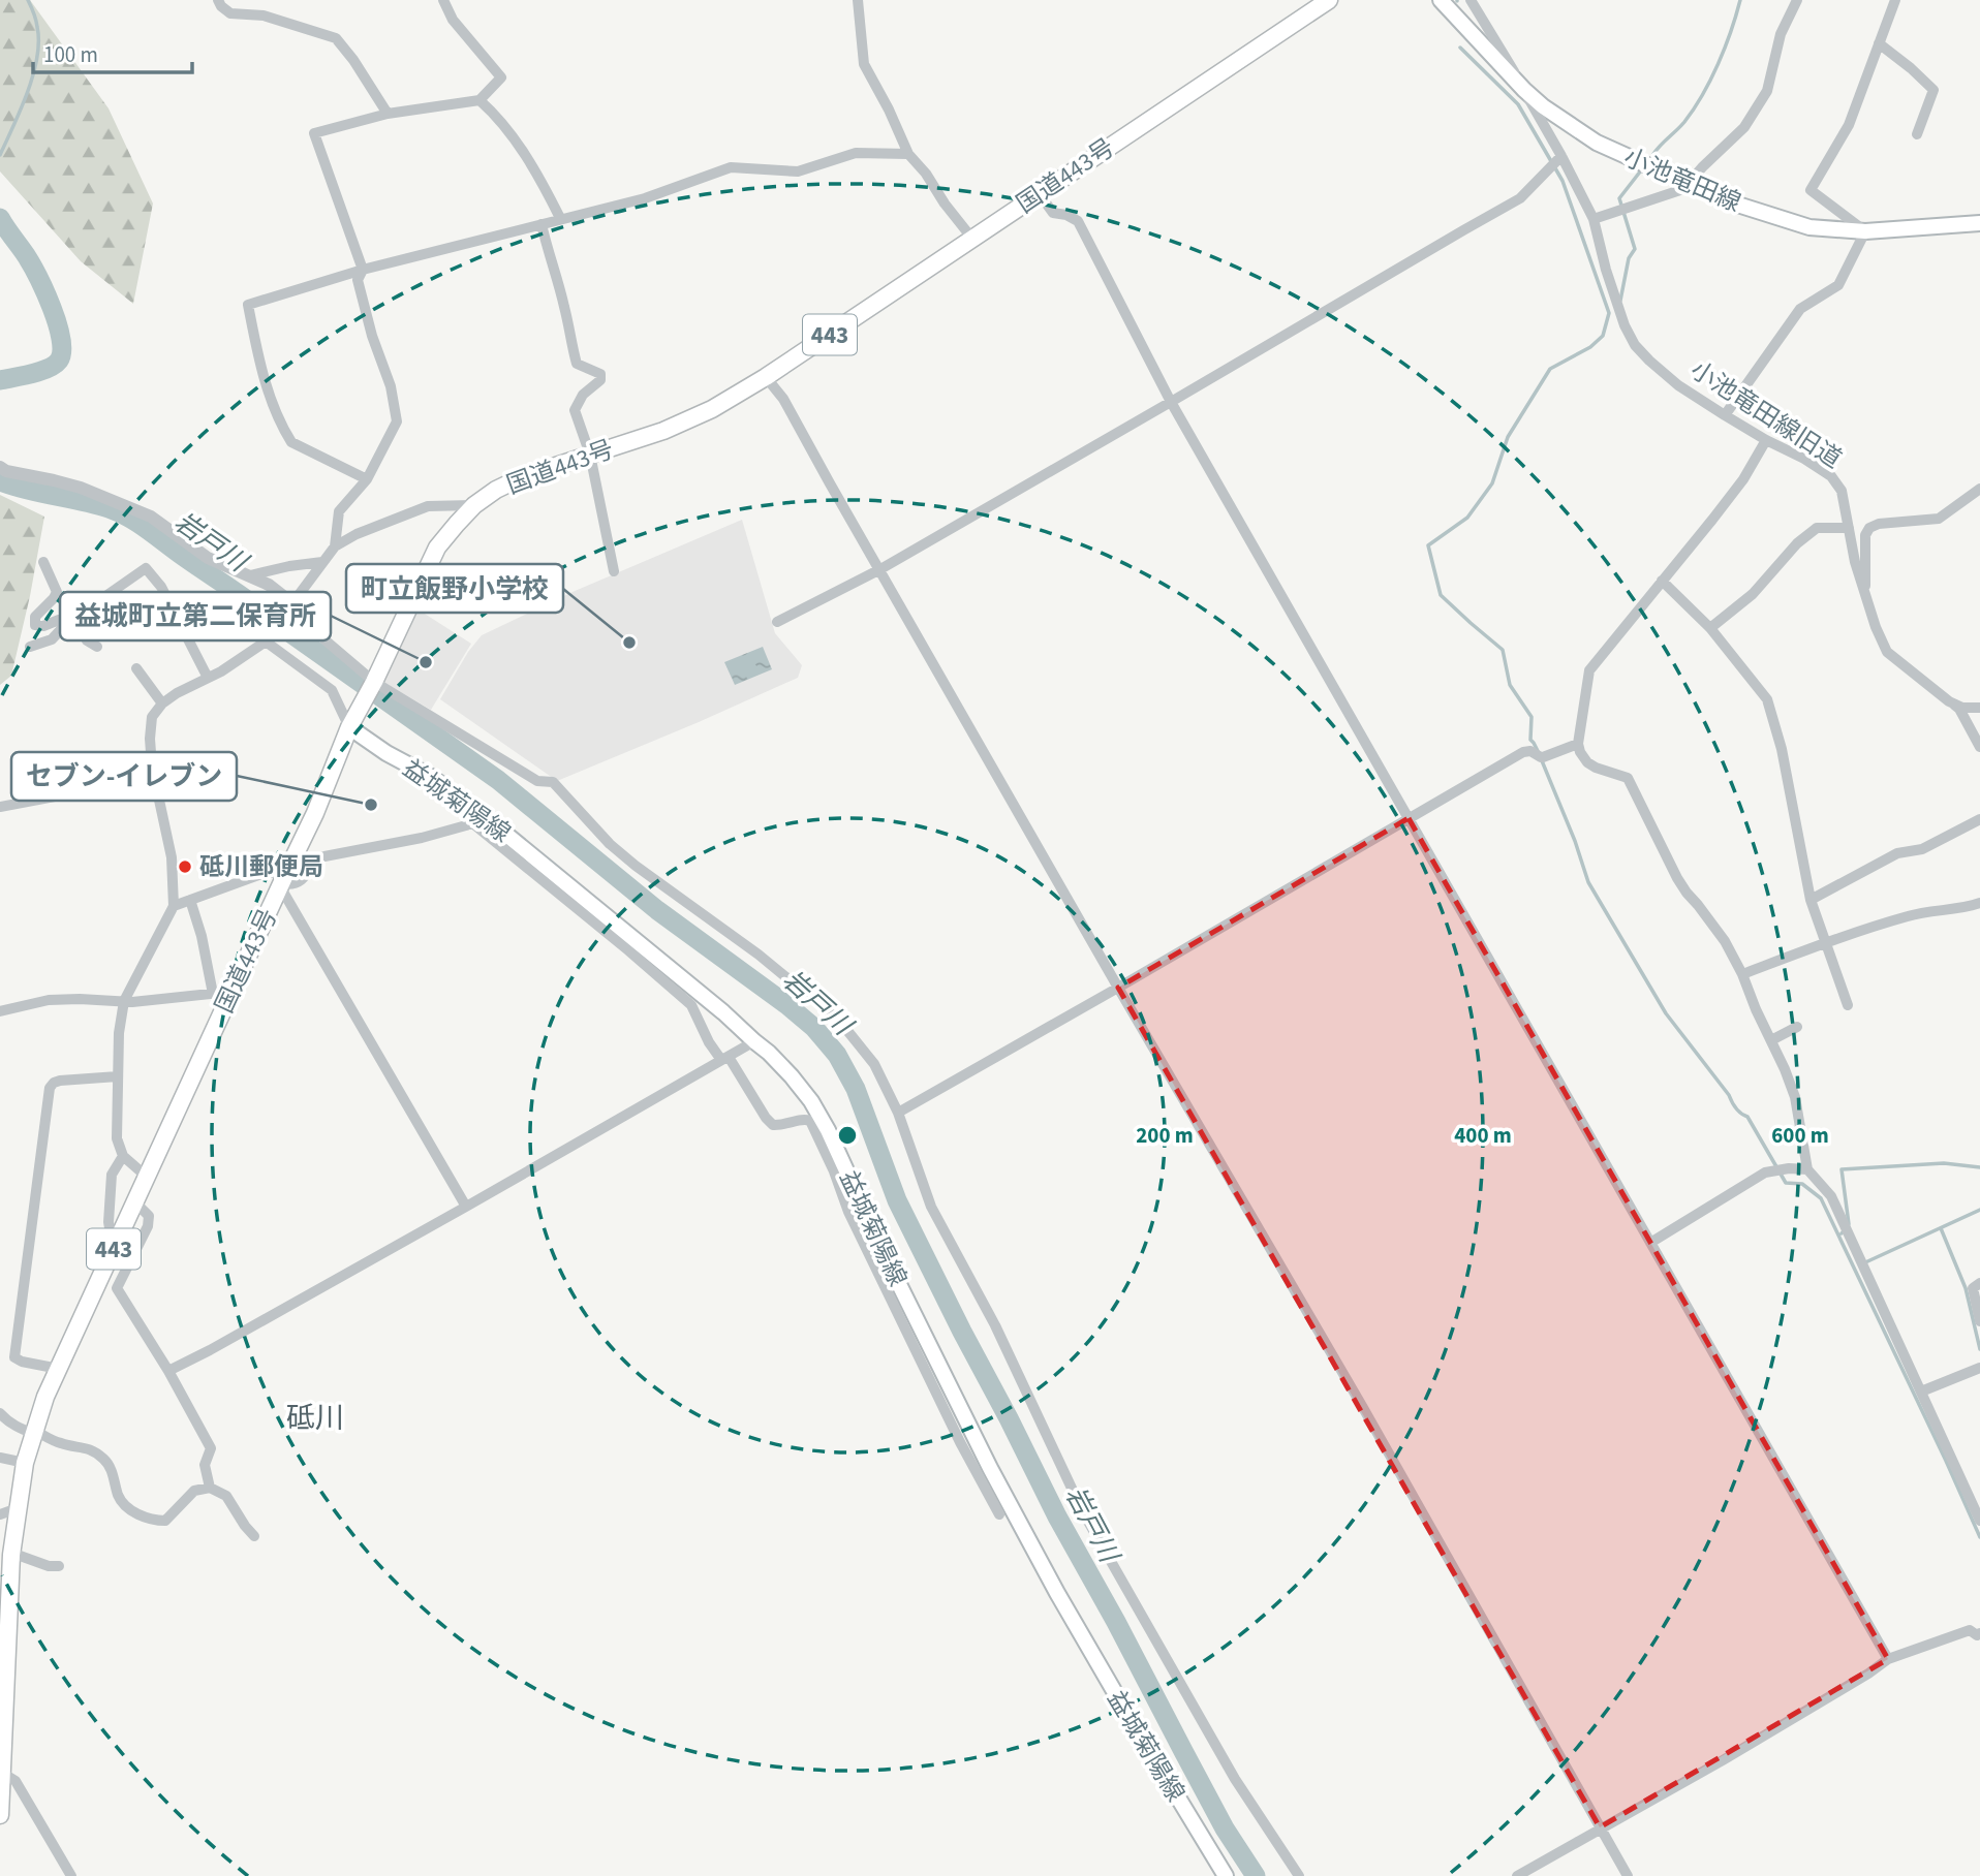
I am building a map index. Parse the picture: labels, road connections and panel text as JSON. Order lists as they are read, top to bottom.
{
  "streets": {
    "highway": ["国道443号", "443"],
    "main road": ["小池竜田線", "益城菊陽線"],
    "street": ["小池竜田線旧道"]
  },
  "crossings": [
    ["国道443号", "益城菊陽線"],
    ["小池竜田線", "小池竜田線旧道"]
  ],
  "districts": ["砥川"],
  "water": ["岩戸川"],
  "places": [
    "町立飯野小学校",
    "益城町立第二保育所",
    "セブン-イレブン",
    "砥川郵便局"
  ],
  "scale_bar": "100 m",
  "rings": ["200 m", "400 m", "600 m"]
}
